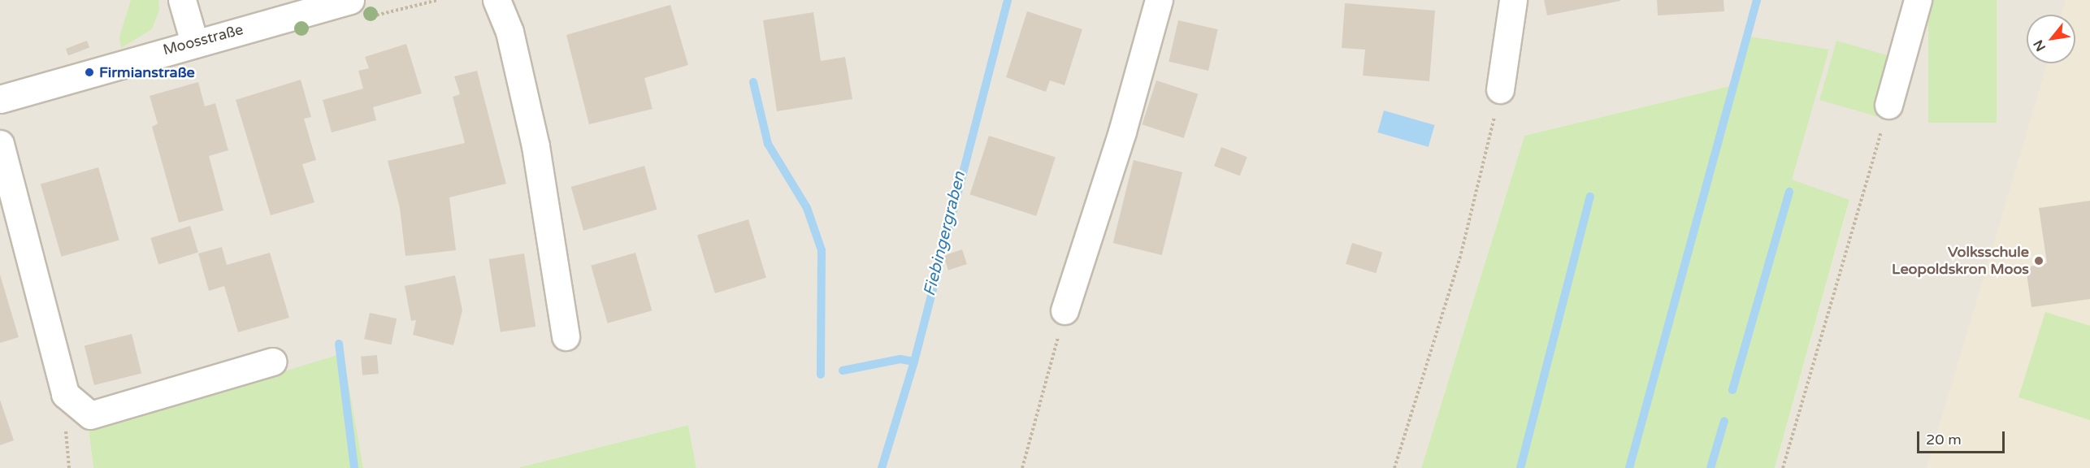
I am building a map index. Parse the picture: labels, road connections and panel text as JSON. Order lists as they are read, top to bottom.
{
  "streets": {
    "street": ["Moosstraße"]
  },
  "water": ["Fiebingergraben"],
  "places": ["Firmianstraße", "Volksschule Leopoldskron Moos"],
  "scale_bar": "20 m",
  "north": "bottom left"
}
